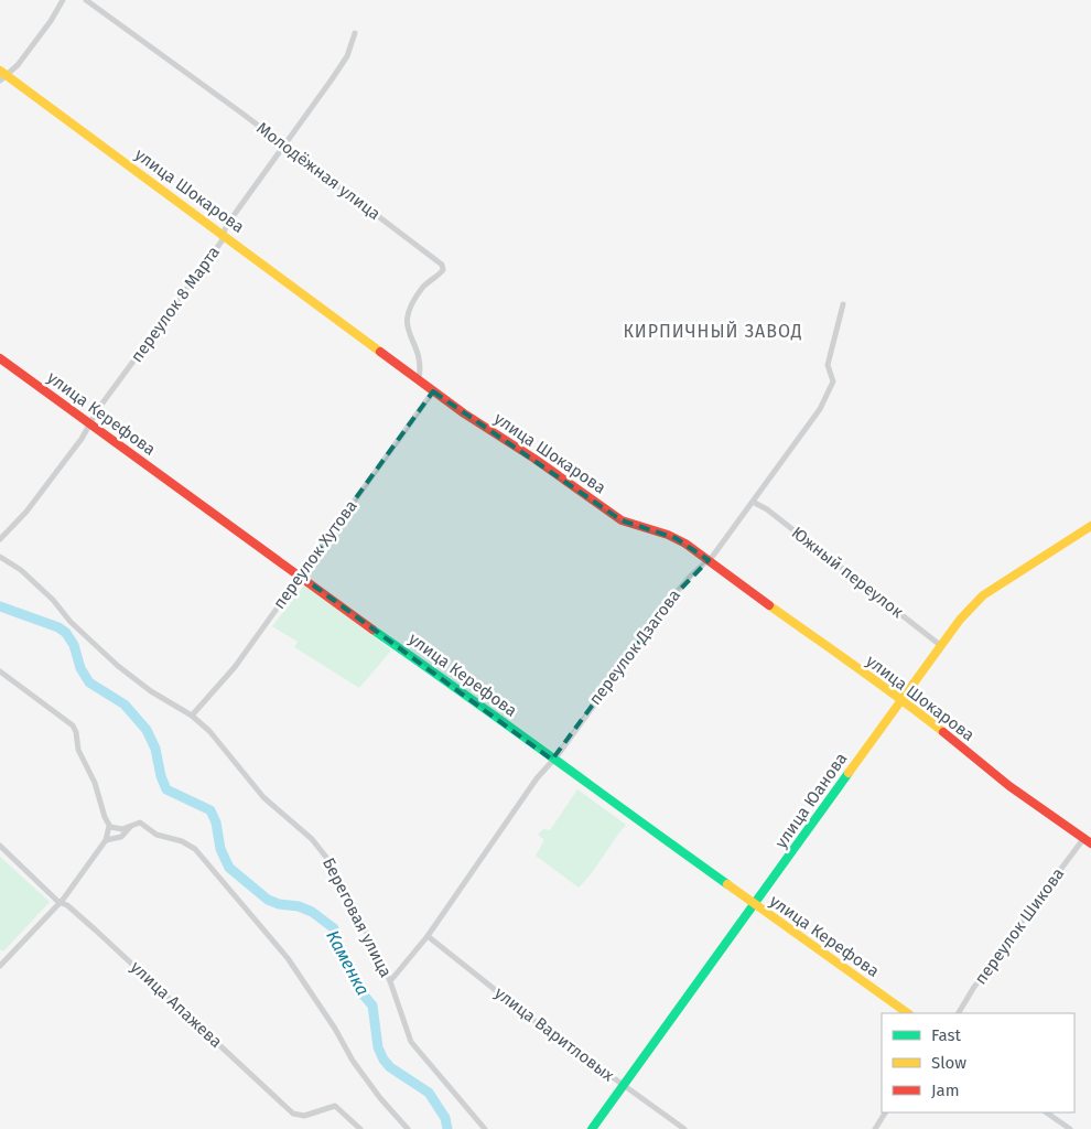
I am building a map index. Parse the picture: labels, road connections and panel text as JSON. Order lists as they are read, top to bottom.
{
  "streets": {
    "street": [
      "Молодёжная улица",
      "улица Шокарова",
      "переулок 8 Марта",
      "улица Керефова",
      "переулок Хутова",
      "Южный переулок",
      "переулок Дзагова",
      "улица Юанова",
      "Береговая улица",
      "переулок Шикова",
      "улица Апажева",
      "улица Варитловых"
    ]
  },
  "crossings": [
    ["Молодёжная улица", "улица Шокарова"],
    ["Молодёжная улица", "переулок 8 Марта"],
    ["улица Шокарова", "переулок 8 Марта"],
    ["улица Шокарова", "переулок Хутова"],
    ["улица Шокарова", "переулок Дзагова"],
    ["улица Шокарова", "улица Юанова"],
    ["улица Шокарова", "переулок Шикова"],
    ["переулок 8 Марта", "улица Керефова"],
    ["улица Керефова", "переулок Хутова"],
    ["улица Керефова", "переулок Дзагова"],
    ["улица Керефова", "улица Юанова"],
    ["переулок Хутова", "Береговая улица"],
    ["Южный переулок", "переулок Дзагова"],
    ["Южный переулок", "улица Юанова"],
    ["переулок Дзагова", "Береговая улица"],
    ["переулок Дзагова", "улица Варитловых"],
    ["улица Юанова", "улица Варитловых"]
  ],
  "districts": ["КИРПИЧНЫЙ ЗАВОД"],
  "water": ["Каменка"],
  "legend": ["Fast", "Slow", "Jam"]
}
